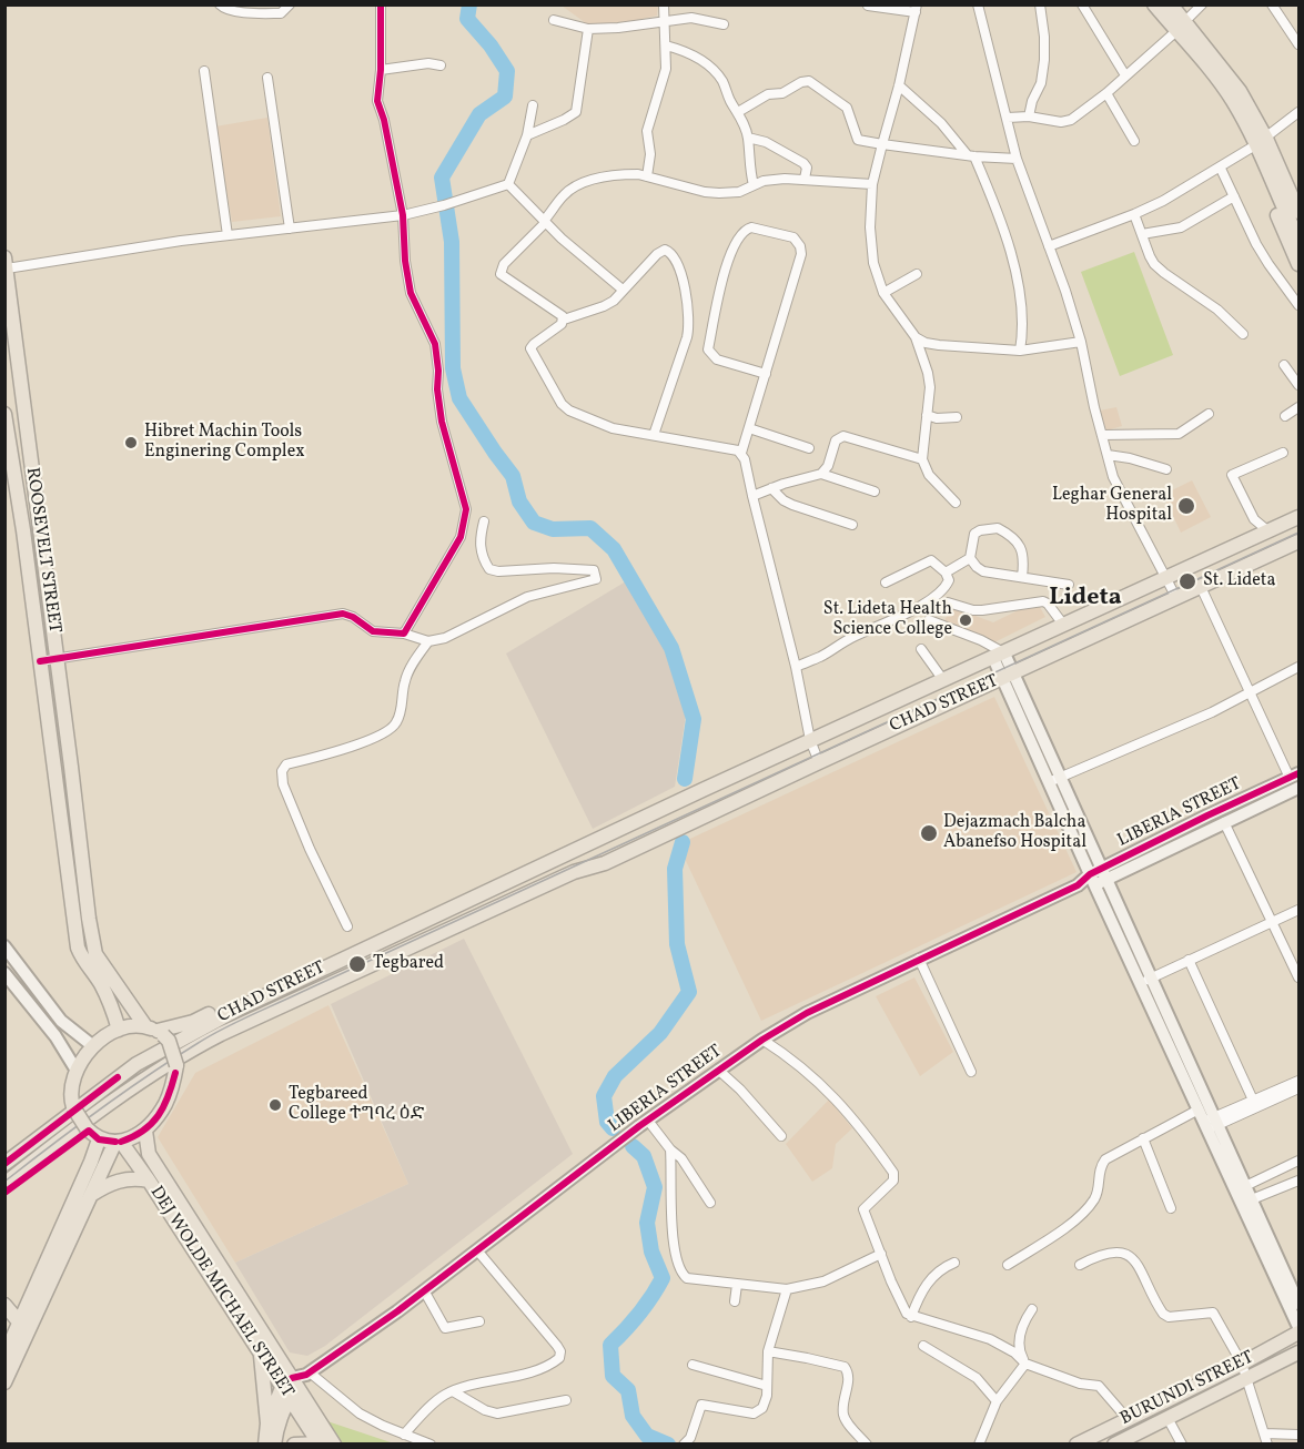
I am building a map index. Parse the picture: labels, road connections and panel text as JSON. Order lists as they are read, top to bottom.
{
  "streets": {
    "main road": [
      "ROOSEVELT STREET",
      "CHAD STREET",
      "DEJ WOLDE MICHAEL STREET",
      "BURUNDI STREET"
    ],
    "street": ["LIBERIA STREET"]
  },
  "crossings": [
    ["ROOSEVELT STREET", "CHAD STREET"],
    ["ROOSEVELT STREET", "DEJ WOLDE MICHAEL STREET"],
    ["CHAD STREET", "DEJ WOLDE MICHAEL STREET"],
    ["LIBERIA STREET", "DEJ WOLDE MICHAEL STREET"]
  ],
  "districts": ["Lideta"],
  "places": [
    "Hibret Machin Tools Enginering Complex",
    "Leghar General Hospital",
    "St. Lideta",
    "St. Lideta Health Science College",
    "Dejazmach Balcha Abanefso Hospital",
    "Tegbared",
    "Tegbareed College ተግባረ ዕድ"
  ]
}
